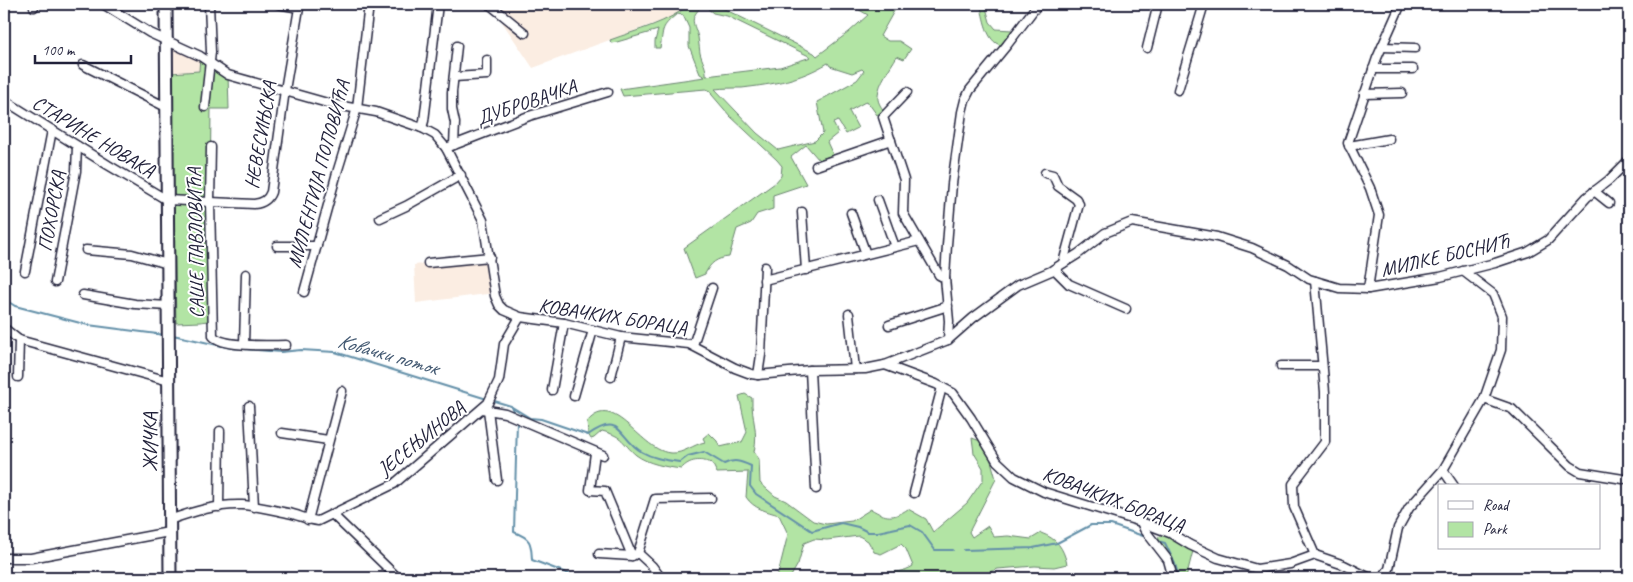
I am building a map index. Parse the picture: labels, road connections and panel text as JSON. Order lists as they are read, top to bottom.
{
  "streets": {
    "main road": ["ЖИЧКА"],
    "street": [
      "ДУБРОВАЧКА",
      "НЕВЕСИЊСКА",
      "СТАРИНЕ НОВАКА",
      "МИЛЕНТИЈА ПОПОВИЋА",
      "ПОХОРСКА",
      "САШЕ ПАВЛОВИЋА",
      "МИЛКЕ БОСНИЋ",
      "КОВАЧКИХ БОРАЦА",
      "ЈЕСЕЊИНОВА"
    ]
  },
  "crossings": [
    ["ДУБРОВАЧКА", "КОВАЧКИХ БОРАЦА"],
    ["НЕВЕСИЊСКА", "СТАРИНЕ НОВАКА"],
    ["НЕВЕСИЊСКА", "САШЕ ПАВЛОВИЋА"],
    ["НЕВЕСИЊСКА", "КОВАЧКИХ БОРАЦА"],
    ["НЕВЕСИЊСКА", "ЖИЧКА"],
    ["СТАРИНЕ НОВАКА", "ПОХОРСКА"],
    ["СТАРИНЕ НОВАКА", "ЖИЧКА"],
    ["МИЛЕНТИЈА ПОПОВИЋА", "КОВАЧКИХ БОРАЦА"],
    ["МИЛКЕ БОСНИЋ", "КОВАЧКИХ БОРАЦА"],
    ["КОВАЧКИХ БОРАЦА", "ЈЕСЕЊИНОВА"],
    ["КОВАЧКИХ БОРАЦА", "ЖИЧКА"],
    ["ЈЕСЕЊИНОВА", "ЖИЧКА"]
  ],
  "water": ["Ковачки поток"],
  "legend": ["Road", "Park"],
  "scale_bar": "100 m"
}
